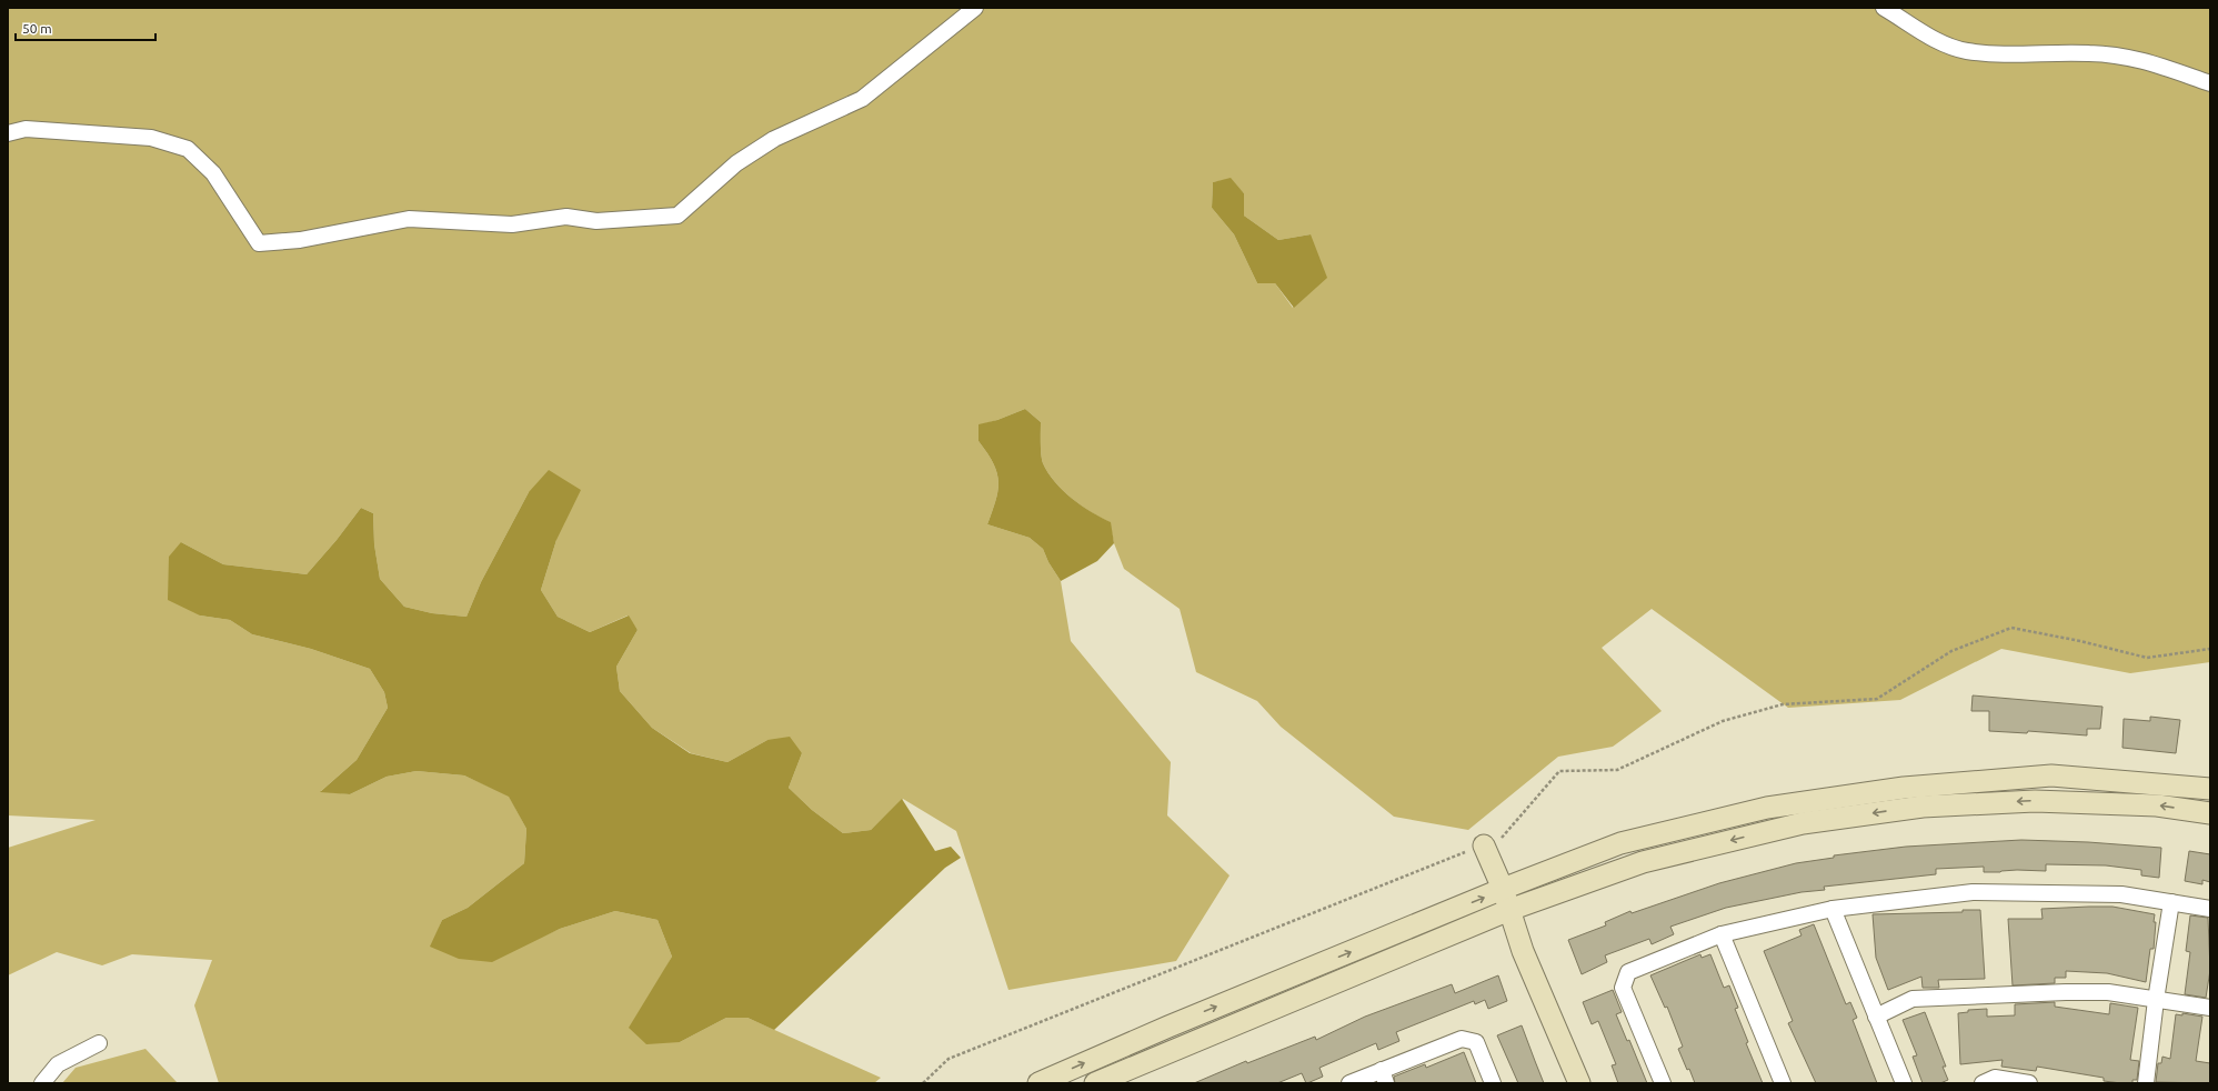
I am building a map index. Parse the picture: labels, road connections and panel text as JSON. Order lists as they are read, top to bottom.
{
  "scale_bar": "50 m"
}
